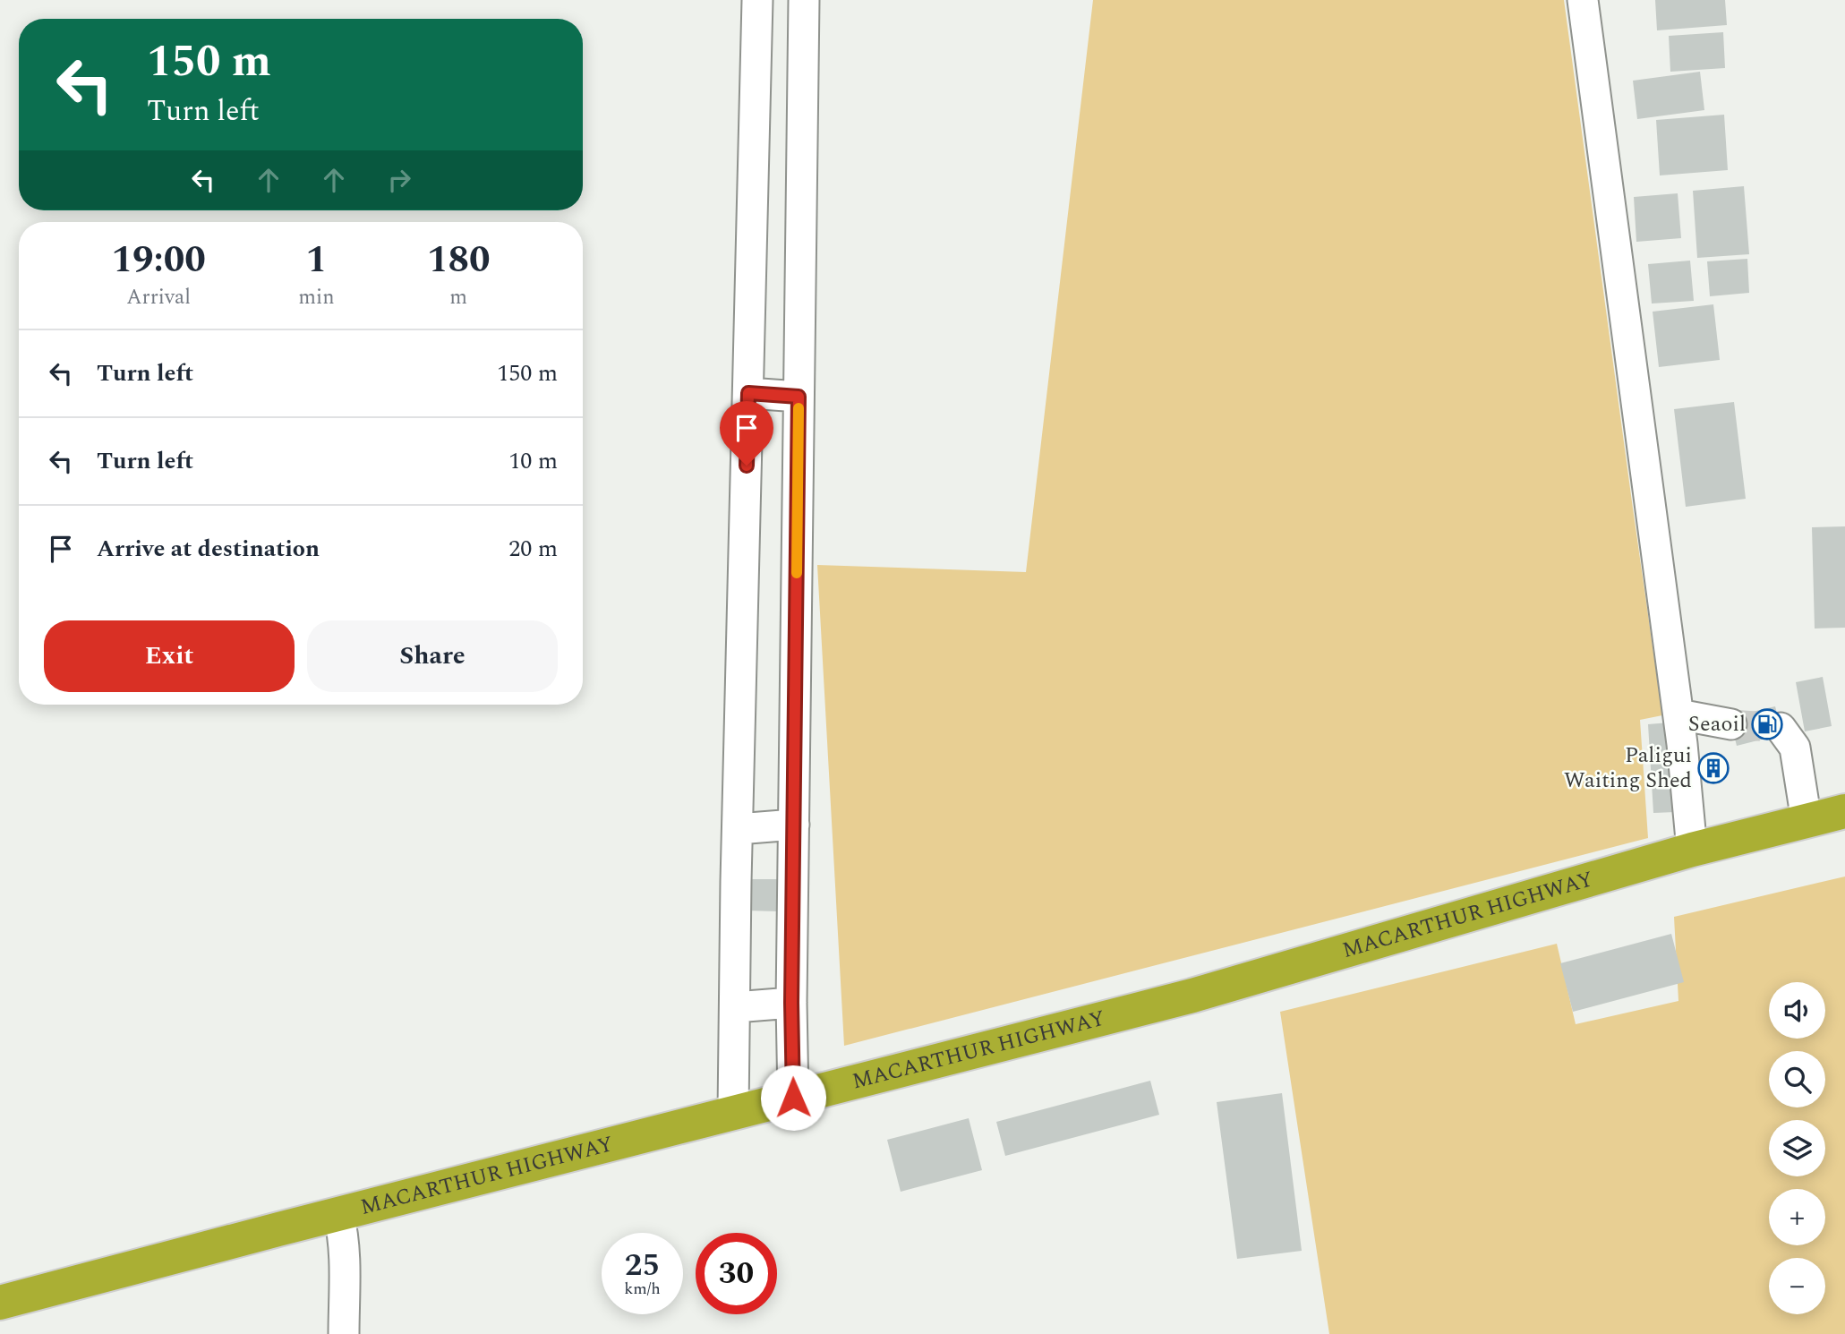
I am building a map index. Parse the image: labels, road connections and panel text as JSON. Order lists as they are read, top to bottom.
{
  "streets": {
    "highway": ["MACARTHUR HIGHWAY"]
  },
  "places": {
    "fuel station": ["Seaoil"],
    "building": ["Paligui Waiting Shed"]
  },
  "page": {
    "turn": ["150 m", "Turn left"],
    "eta": [
      "19:00",
      "Arrival",
      "1",
      "min",
      "180",
      "m"
    ],
    "list": [
      {
        "name": "Turn left",
        "value": "150 m"
      },
      {
        "name": "Turn left",
        "value": "10 m"
      },
      {
        "name": "Arrive at destination",
        "value": "20 m"
      }
    ],
    "buttons": ["Exit", "Share"],
    "map_buttons": ["+", "−"],
    "speed": "25 km/h",
    "limit": "30"
  }
}
